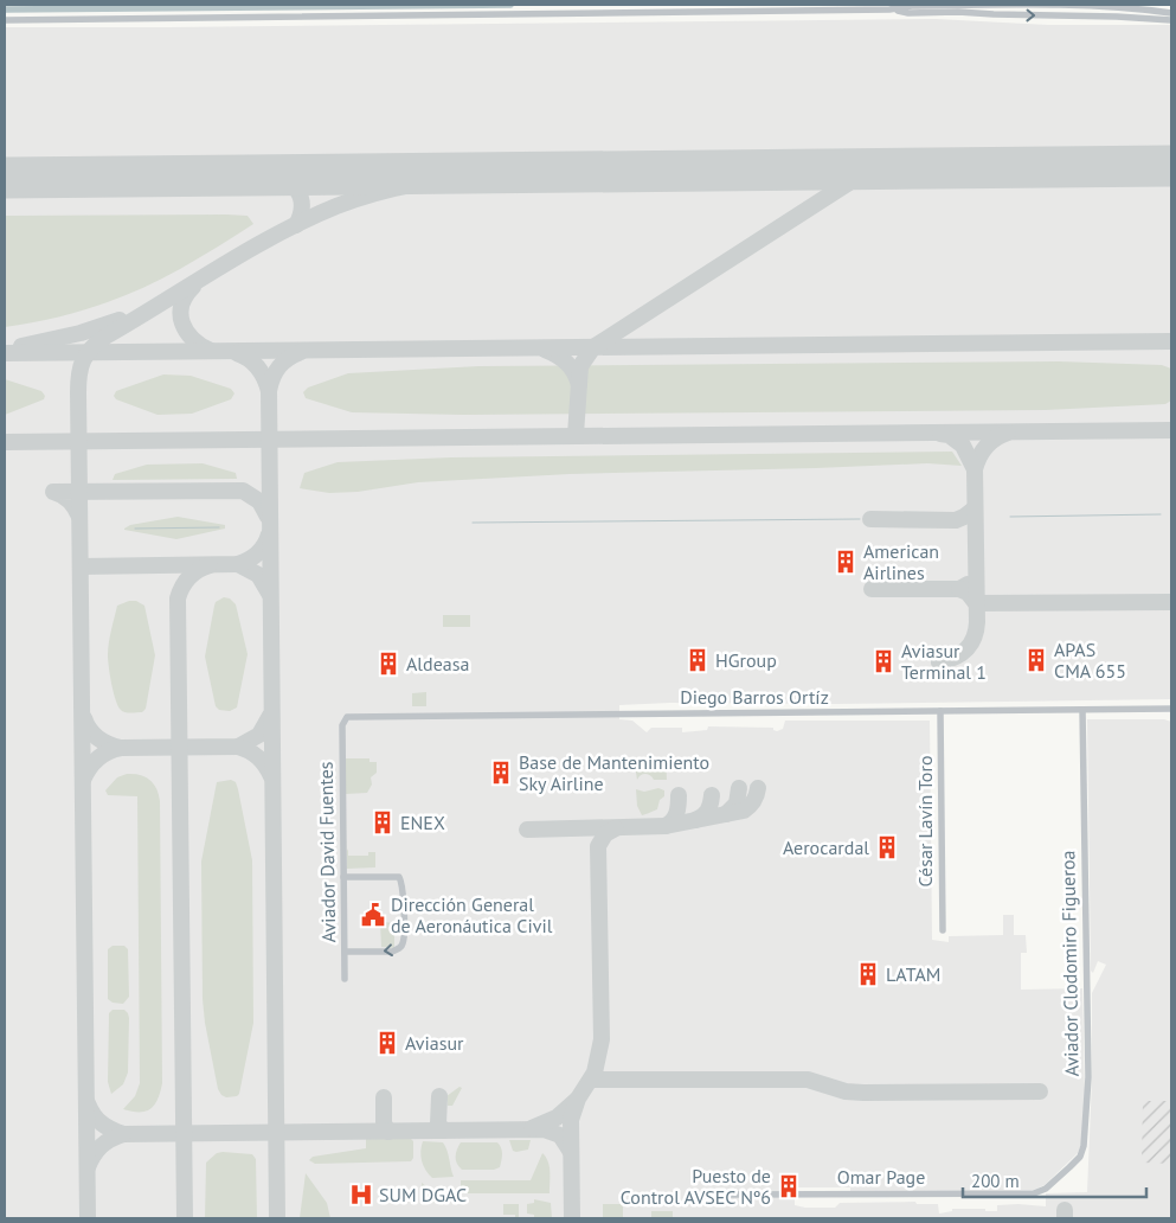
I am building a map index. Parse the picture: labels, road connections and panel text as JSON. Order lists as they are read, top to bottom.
{
  "streets": {
    "street": [
      "Diego Barros Ortíz",
      "César Lavín Toro",
      "Aviador David Fuentes",
      "Aviador Clodomiro Figueroa",
      "Omar Page"
    ]
  },
  "crossings": [
    ["Diego Barros Ortíz", "César Lavín Toro"],
    ["Diego Barros Ortíz", "Aviador David Fuentes"],
    ["Diego Barros Ortíz", "Aviador Clodomiro Figueroa"],
    ["Aviador Clodomiro Figueroa", "Omar Page"]
  ],
  "places": {
    "building": [
      "American Airlines",
      "HGroup",
      "APAS CMA 655",
      "Aviasur Terminal 1",
      "Aldeasa",
      "Base de Mantenimiento Sky Airline",
      "ENEX",
      "Aerocardal",
      "LATAM",
      "Aviasur",
      "Puesto de Control AVSEC Nº6"
    ],
    "public building": ["Dirección General de Aeronáutica Civil"],
    "hospital": ["SUM DGAC"]
  },
  "scale_bar": "200 m"
}
